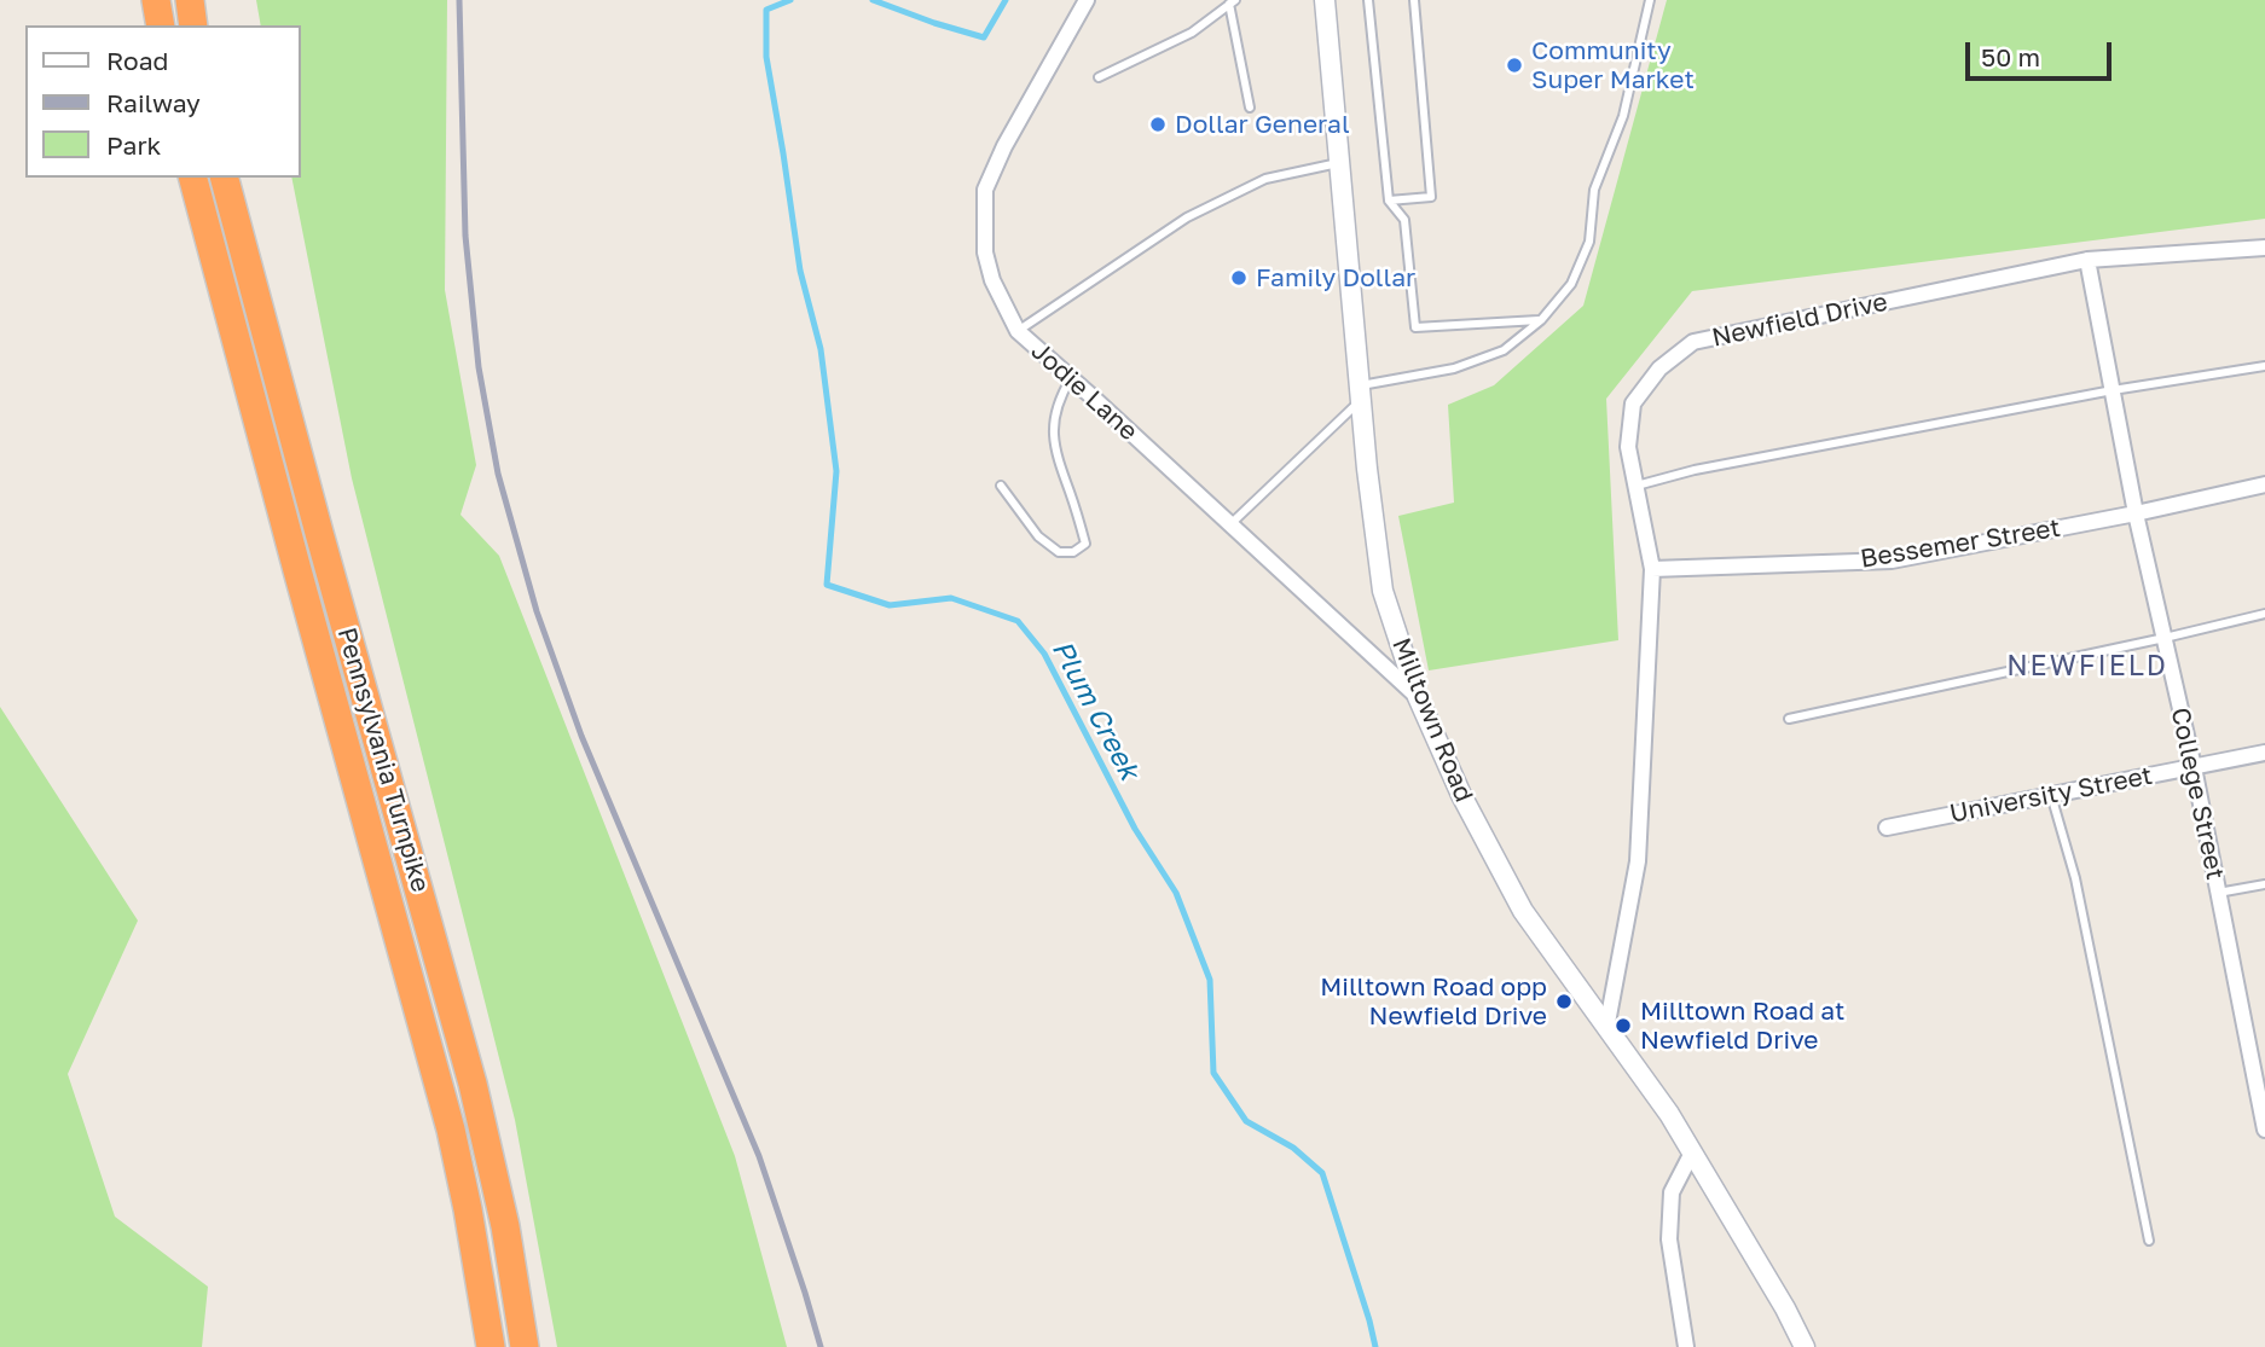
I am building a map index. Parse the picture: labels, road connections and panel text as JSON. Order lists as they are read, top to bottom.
{
  "streets": {
    "highway": ["Pennsylvania Turnpike"],
    "street": [
      "Newfield Drive",
      "Jodie Lane",
      "Bessemer Street",
      "Milltown Road",
      "College Street",
      "University Street"
    ]
  },
  "crossings": [
    ["Newfield Drive", "Bessemer Street"],
    ["Newfield Drive", "Milltown Road"],
    ["Newfield Drive", "College Street"],
    ["Jodie Lane", "Milltown Road"],
    ["Bessemer Street", "College Street"],
    ["College Street", "University Street"]
  ],
  "districts": ["NEWFIELD"],
  "water": ["Plum Creek"],
  "places": [
    "Community Super Market",
    "Dollar General",
    "Family Dollar",
    "Milltown Road opp Newfield Drive",
    "Milltown Road at Newfield Drive"
  ],
  "legend": ["Road", "Railway", "Park"],
  "scale_bar": "50 m"
}
